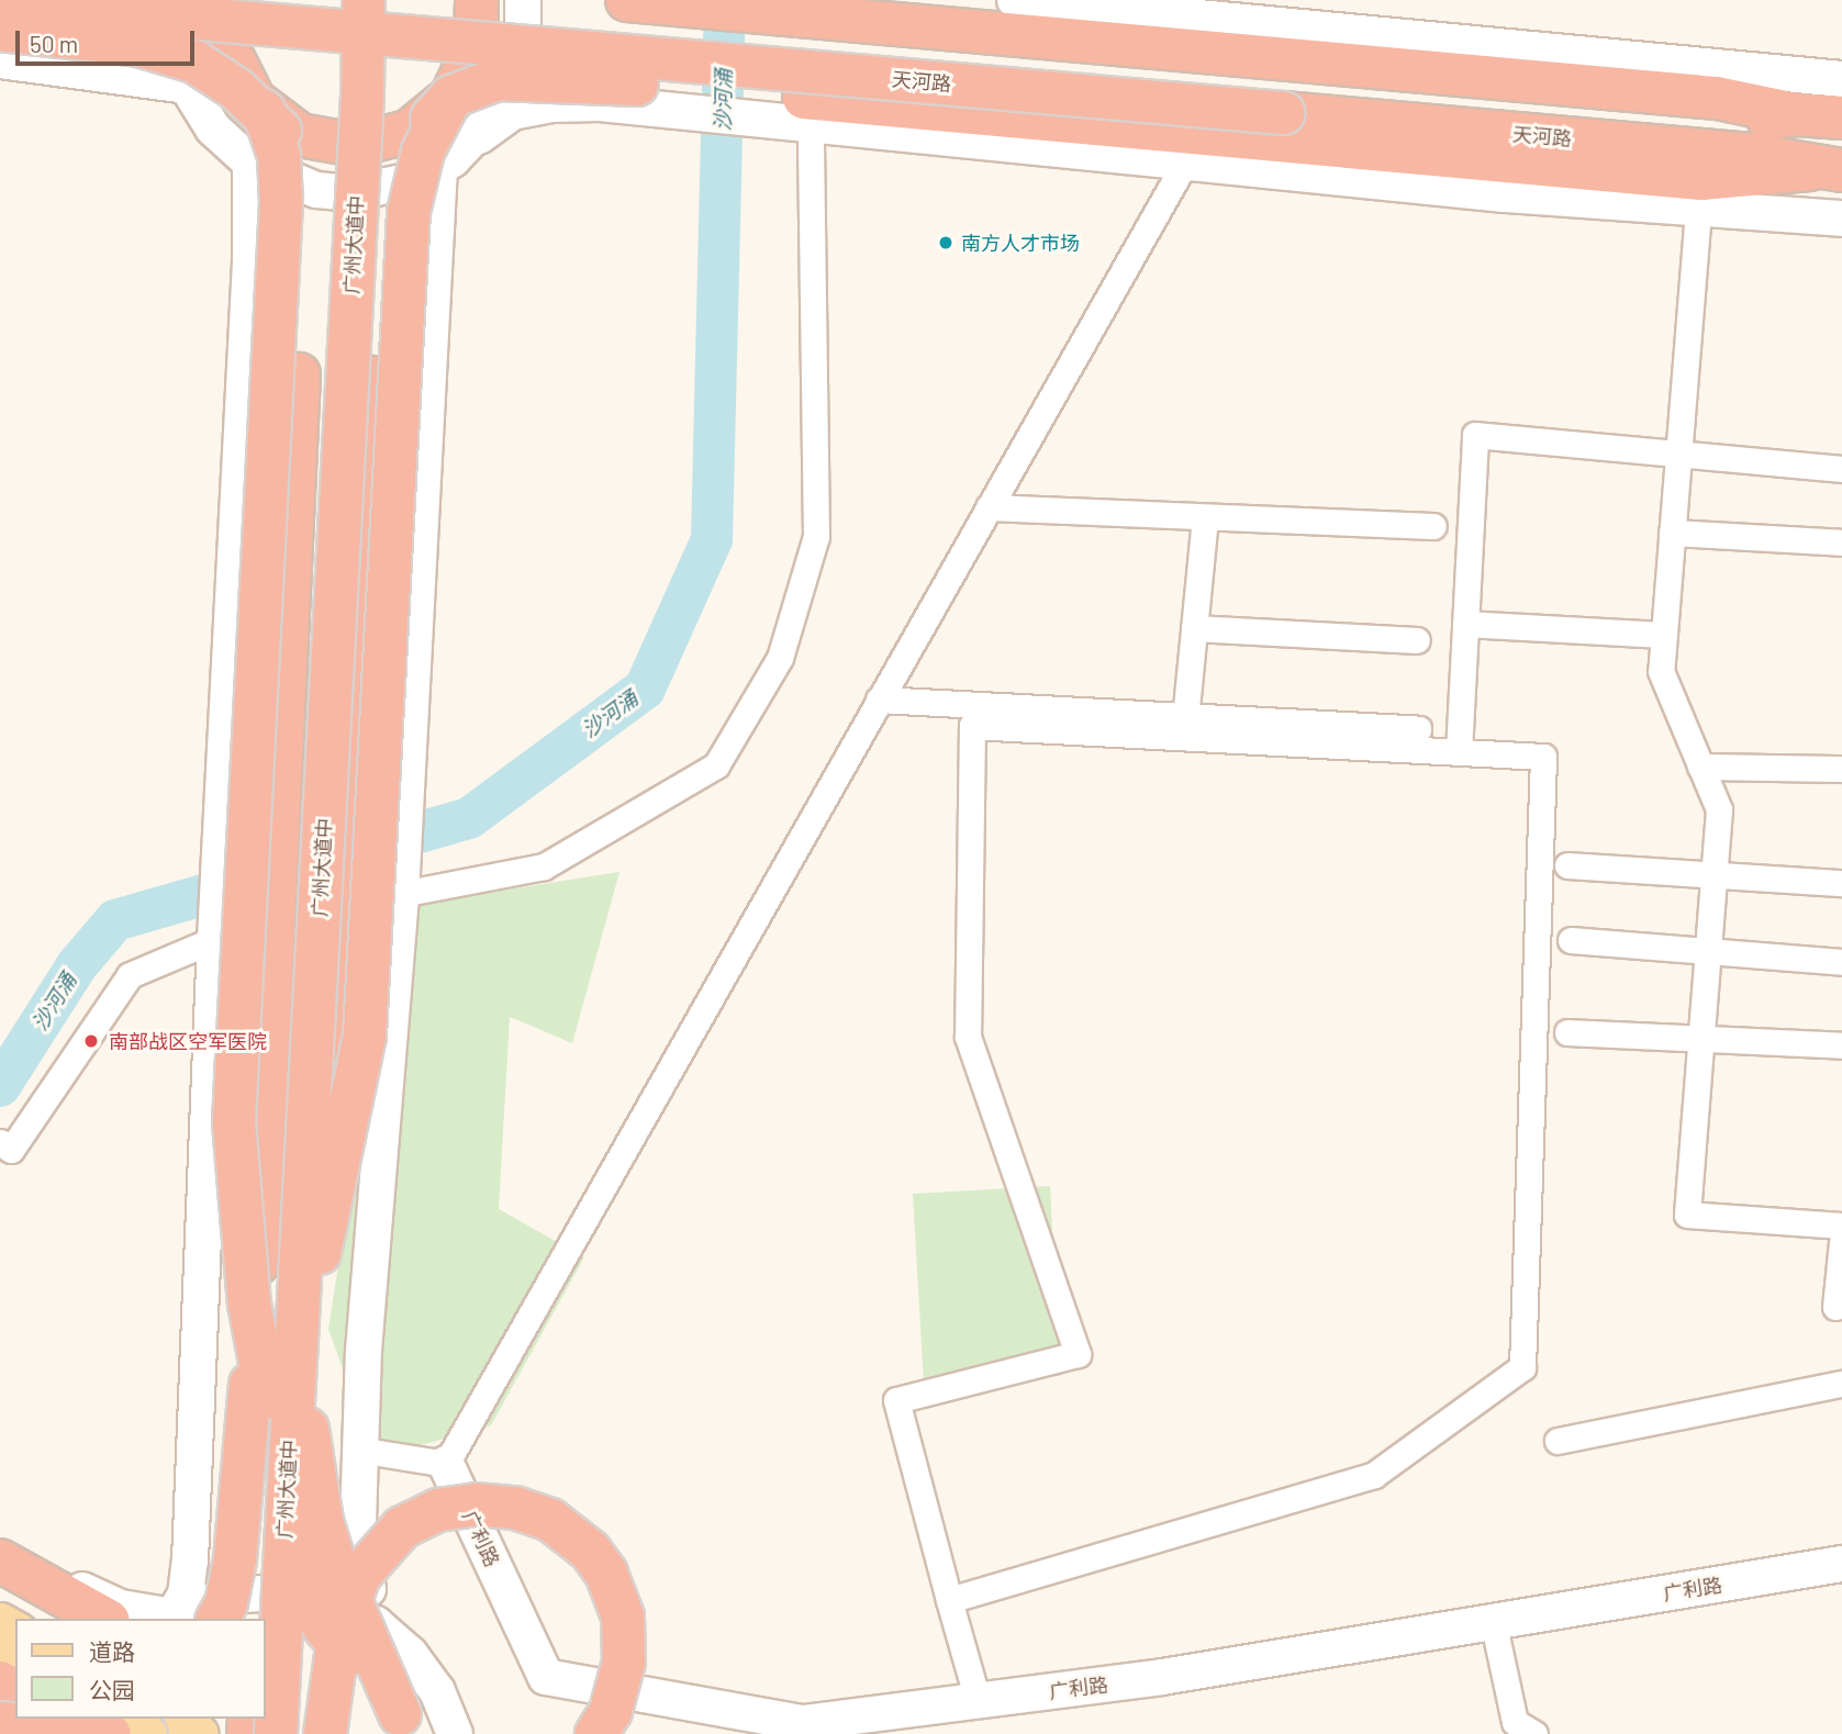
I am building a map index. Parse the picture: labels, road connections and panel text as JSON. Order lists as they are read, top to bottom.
{
  "streets": {
    "highway": ["天河路", "广州大道中"],
    "street": ["广利路"]
  },
  "water": ["沙河涌"],
  "places": ["南方人才市场", "南部战区空军医院"],
  "legend": ["道路", "公园"],
  "scale_bar": "50 m"
}
